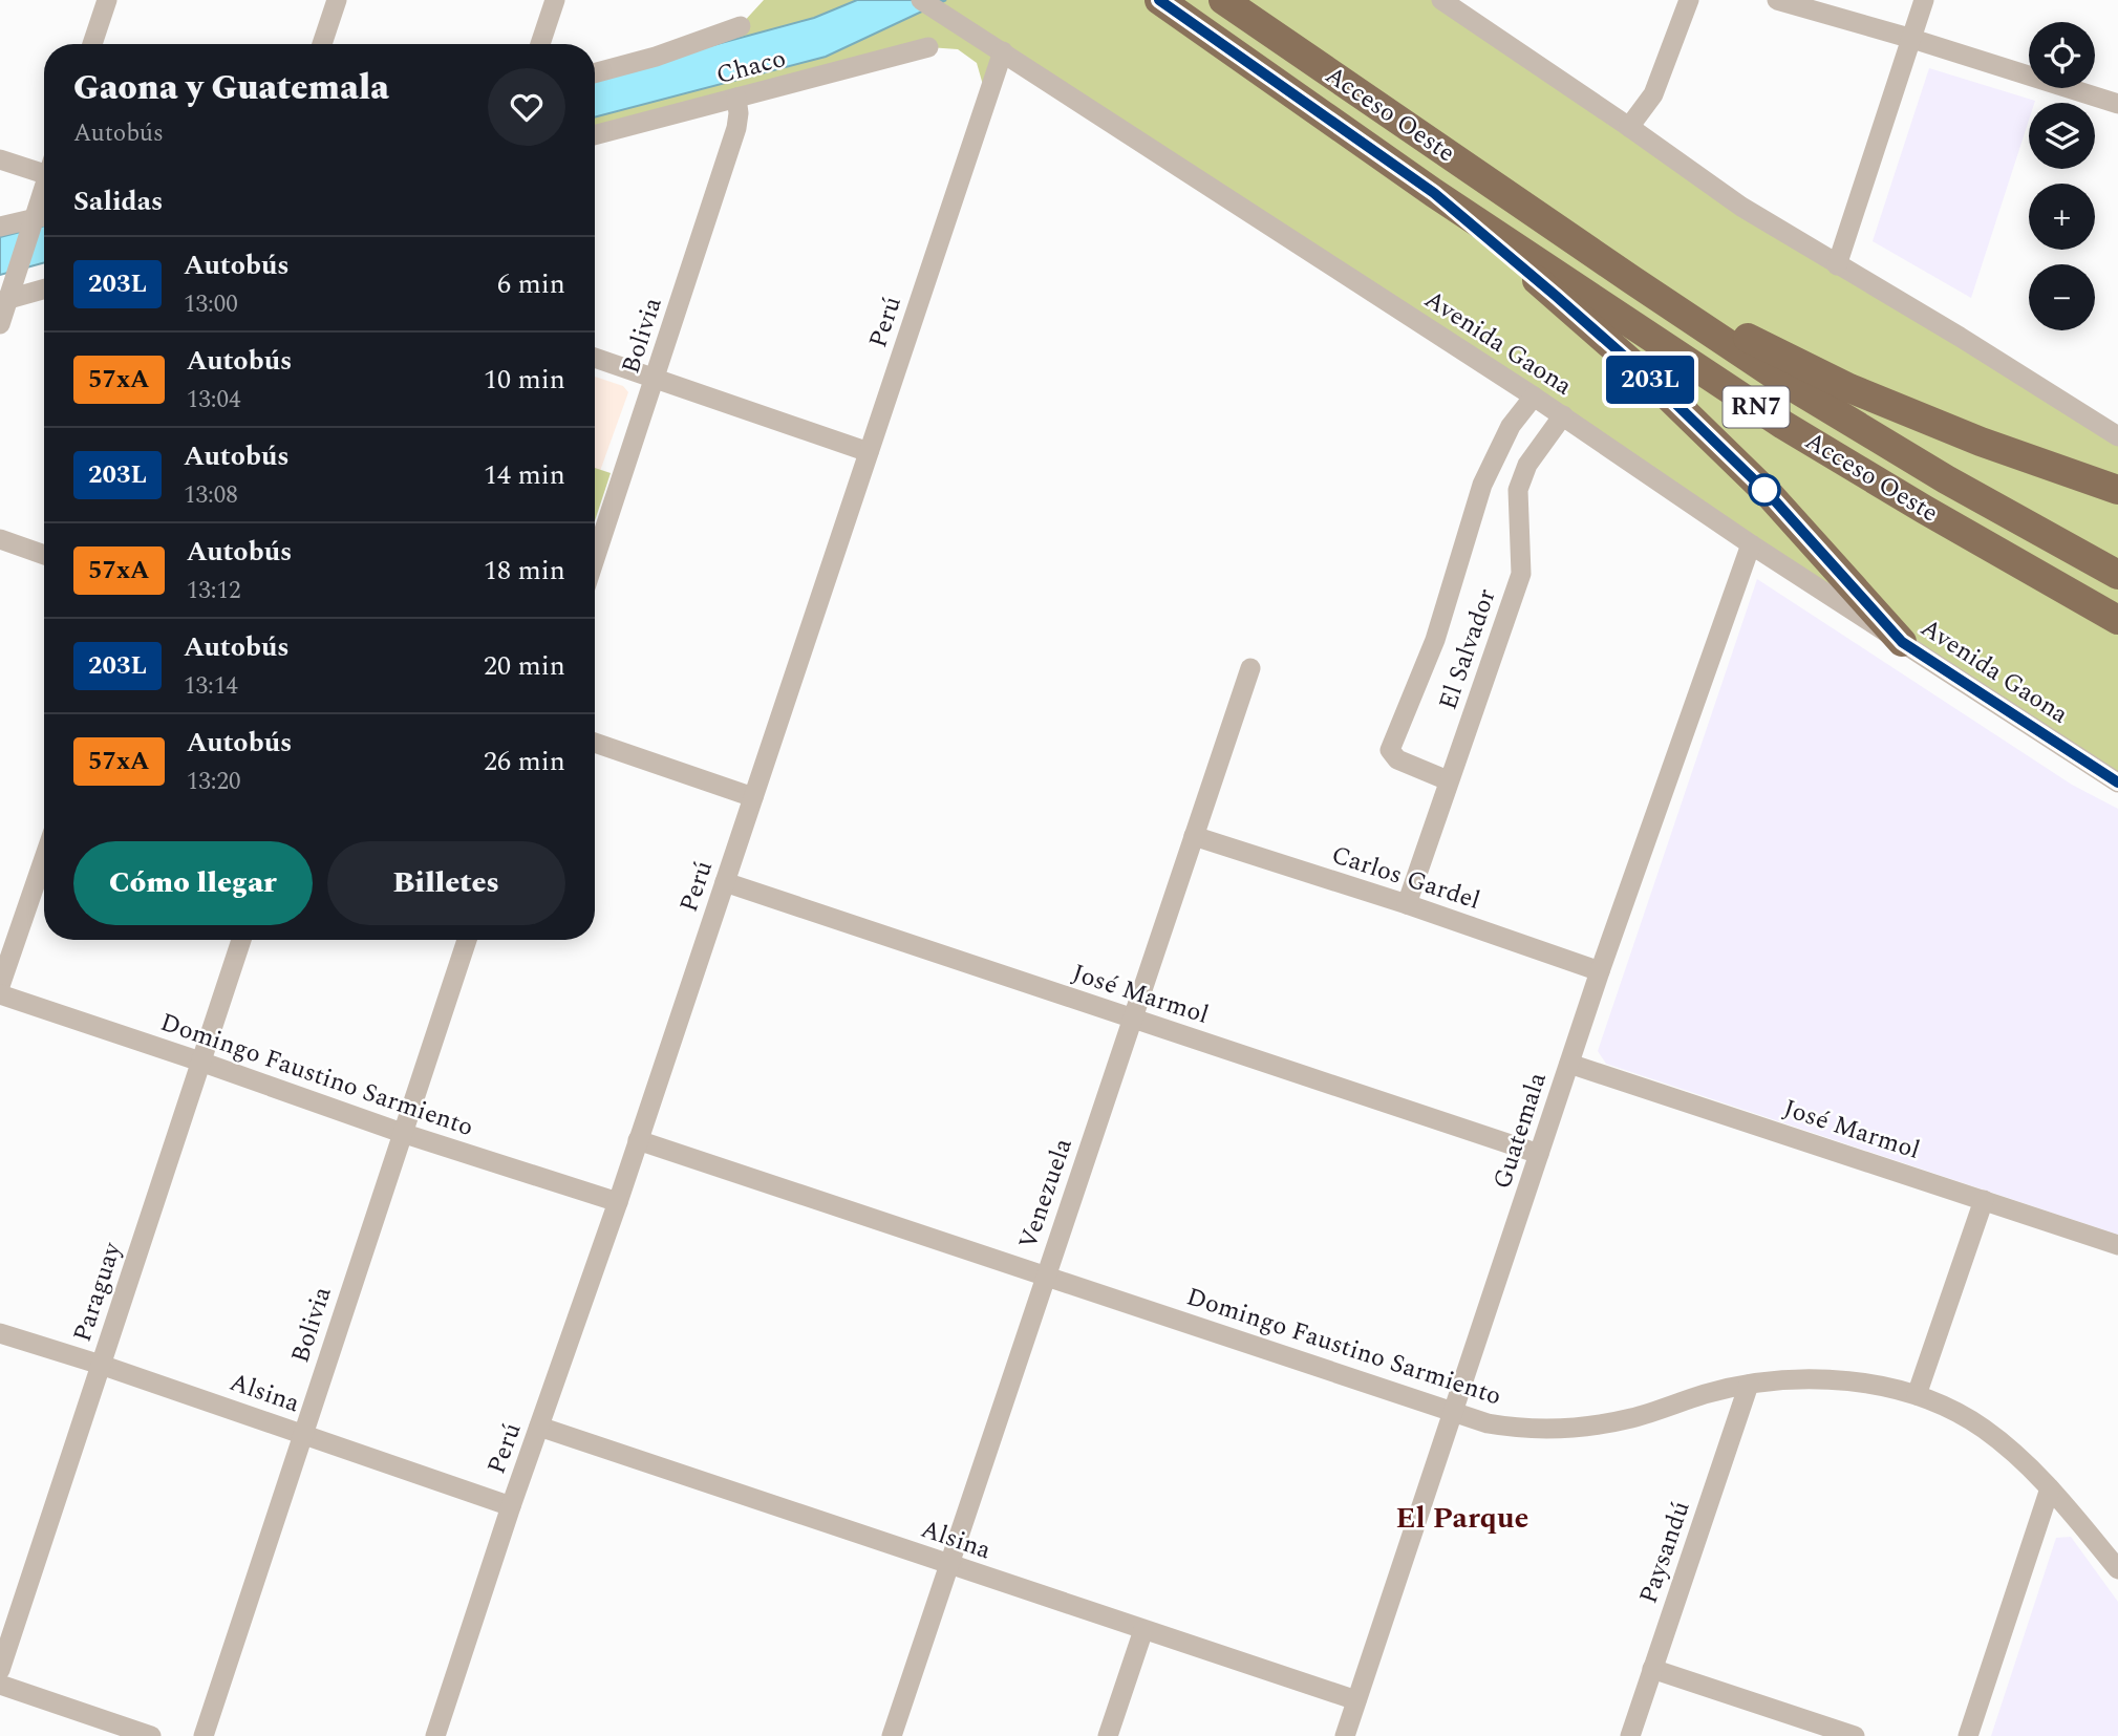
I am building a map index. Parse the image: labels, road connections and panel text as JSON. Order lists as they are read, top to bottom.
{
  "streets": {
    "highway": ["Acceso Oeste", "RN7"],
    "street": [
      "Chaco",
      "Perú",
      "Bolivia",
      "Avenida Gaona",
      "El Salvador",
      "Carlos Gardel",
      "José Marmol",
      "Domingo Faustino Sarmiento",
      "Guatemala",
      "Venezuela",
      "Paraguay",
      "Alsina",
      "Paysandú"
    ]
  },
  "crossings": [
    ["Chaco", "Bolivia"],
    ["Perú", "Avenida Gaona"],
    ["Perú", "José Marmol"],
    ["Perú", "Domingo Faustino Sarmiento"],
    ["Perú", "Alsina"],
    ["Bolivia", "Domingo Faustino Sarmiento"],
    ["Bolivia", "Alsina"],
    ["Avenida Gaona", "El Salvador"],
    ["Avenida Gaona", "Guatemala"],
    ["El Salvador", "Carlos Gardel"],
    ["Carlos Gardel", "Guatemala"],
    ["Carlos Gardel", "Venezuela"],
    ["José Marmol", "Guatemala"],
    ["José Marmol", "Venezuela"],
    ["Domingo Faustino Sarmiento", "Guatemala"],
    ["Domingo Faustino Sarmiento", "Venezuela"],
    ["Domingo Faustino Sarmiento", "Paraguay"],
    ["Domingo Faustino Sarmiento", "Paysandú"],
    ["Guatemala", "Alsina"],
    ["Venezuela", "Alsina"],
    ["Paraguay", "Alsina"]
  ],
  "districts": ["El Parque"],
  "lines": ["bus line 203L"],
  "page": {
    "on_map": "203L",
    "map_buttons": ["+", "−"],
    "heading": [
      ["Gaona y Guatemala", "Autobús"],
      "Salidas"
    ],
    "list": [
      {
        "mark": "203L",
        "name": "Autobús",
        "note": "13:00",
        "value": "6 min"
      },
      {
        "mark": "57xA",
        "name": "Autobús",
        "note": "13:04",
        "value": "10 min"
      },
      {
        "mark": "203L",
        "name": "Autobús",
        "note": "13:08",
        "value": "14 min"
      },
      {
        "mark": "57xA",
        "name": "Autobús",
        "note": "13:12",
        "value": "18 min"
      },
      {
        "mark": "203L",
        "name": "Autobús",
        "note": "13:14",
        "value": "20 min"
      },
      {
        "mark": "57xA",
        "name": "Autobús",
        "note": "13:20",
        "value": "26 min"
      }
    ],
    "buttons": ["Cómo llegar", "Billetes"]
  }
}
